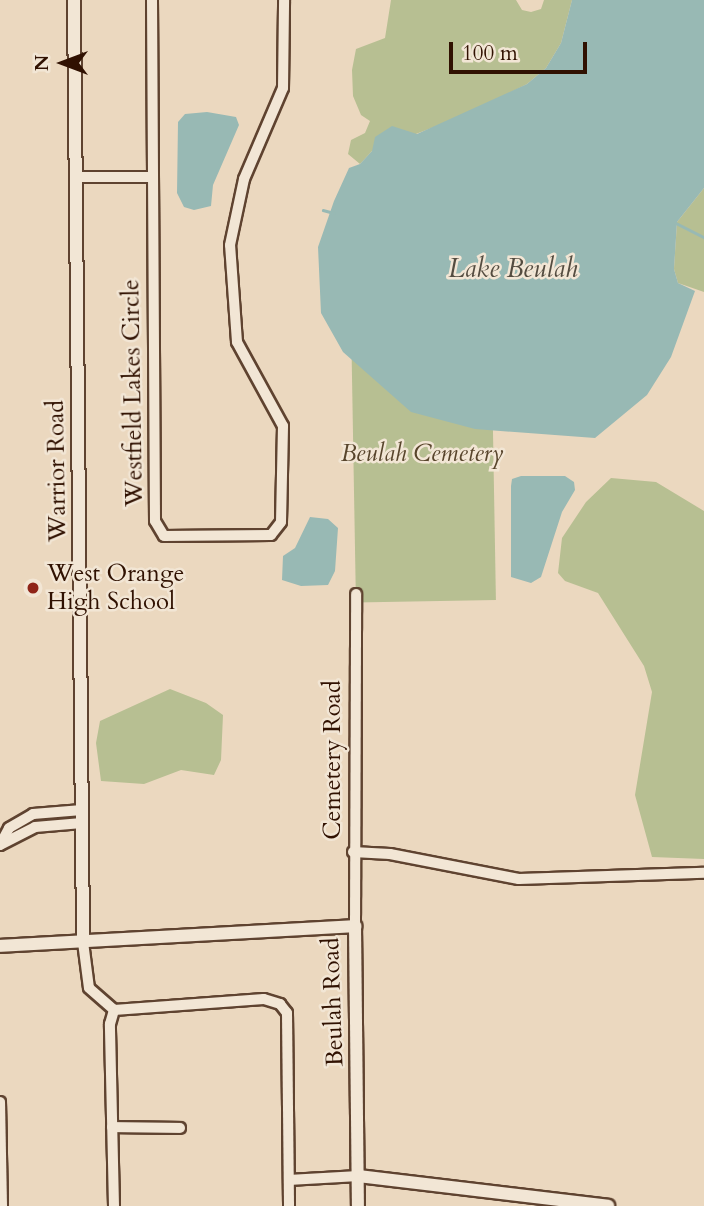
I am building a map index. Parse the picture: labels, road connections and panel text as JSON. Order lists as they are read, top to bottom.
{
  "streets": {
    "street": [
      "Westfield Lakes Circle",
      "Warrior Road",
      "Cemetery Road",
      "Beulah Road"
    ]
  },
  "crossings": [
    ["Warrior Road", "Beulah Road"],
    ["Cemetery Road", "Beulah Road"]
  ],
  "water": ["Lake Beulah"],
  "parks": ["Beulah Cemetery"],
  "places": ["West Orange High School"],
  "scale_bar": "100 m",
  "north": "left"
}
